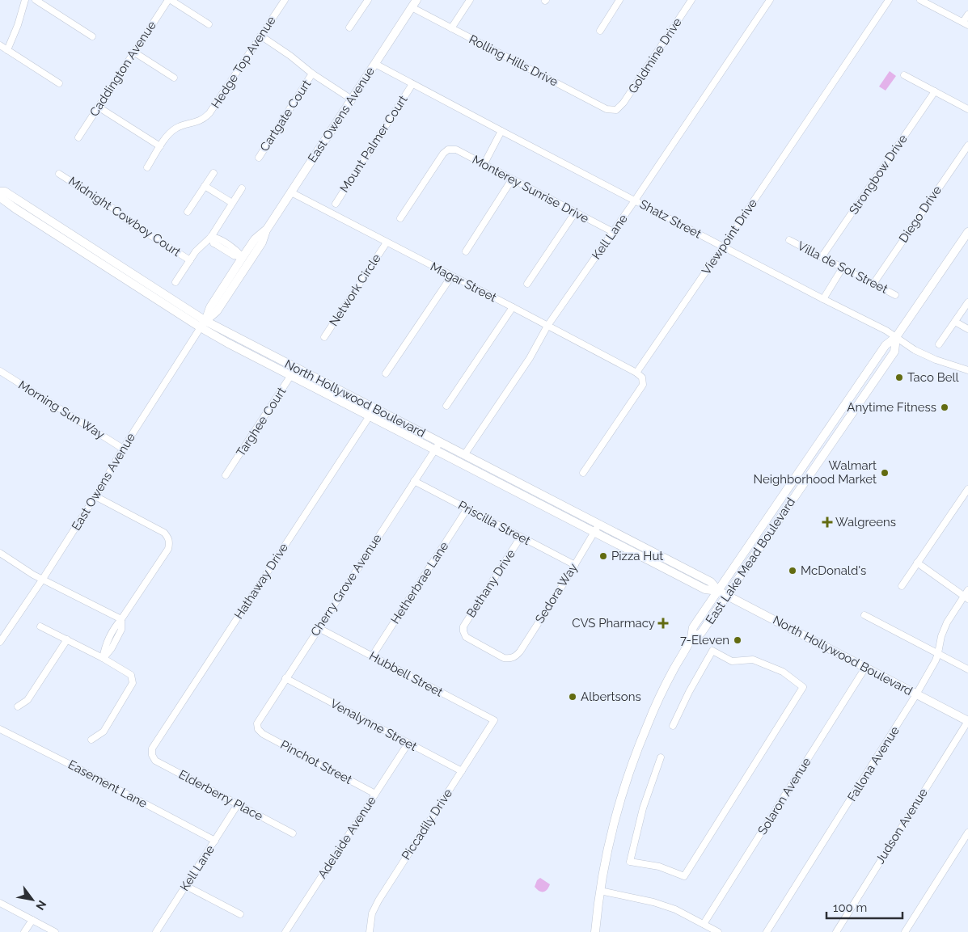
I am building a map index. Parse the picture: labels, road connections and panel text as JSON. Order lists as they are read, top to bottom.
{
  "streets": {
    "main road": ["East Owens Avenue", "North Hollywood Boulevard", "East Lake Mead Boulevard"],
    "street": [
      "Goldmine Drive",
      "Rolling Hills Drive",
      "Hedge Top Avenue",
      "Caddington Avenue",
      "Cartgate Court",
      "Mount Palmer Court",
      "Strongbow Drive",
      "Monterey Sunrise Drive",
      "Diego Drive",
      "Midnight Cowboy Court",
      "Shatz Street",
      "Kell Lane",
      "Viewpoint Drive",
      "Villa de Sol Street",
      "Magar Street",
      "Network Circle",
      "Morning Sun Way",
      "Targhee Court",
      "Priscilla Street",
      "Hathaway Drive",
      "Hetherbrae Lane",
      "Bethany Drive",
      "Cherry Grove Avenue",
      "Sedora Way",
      "Hubbell Street",
      "Venalynne Street",
      "Pinchot Street",
      "Fallona Avenue",
      "Easement Lane",
      "Elderberry Place",
      "Solaron Avenue",
      "Piccadily Drive",
      "Judson Avenue",
      "Adelaide Avenue"
    ]
  },
  "crossings": [
    ["Goldmine Drive", "Rolling Hills Drive"],
    ["Rolling Hills Drive", "East Owens Avenue"],
    ["East Owens Avenue", "Shatz Street"],
    ["East Owens Avenue", "Magar Street"],
    ["East Owens Avenue", "North Hollywood Boulevard"],
    ["East Owens Avenue", "Morning Sun Way"],
    ["Mount Palmer Court", "Shatz Street"],
    ["Strongbow Drive", "Villa de Sol Street"],
    ["Monterey Sunrise Drive", "Kell Lane"],
    ["Diego Drive", "Villa de Sol Street"],
    ["Shatz Street", "Kell Lane"],
    ["Shatz Street", "Viewpoint Drive"],
    ["Shatz Street", "East Lake Mead Boulevard"],
    ["Kell Lane", "Magar Street"],
    ["Kell Lane", "North Hollywood Boulevard"],
    ["Kell Lane", "Easement Lane"],
    ["Kell Lane", "Elderberry Place"],
    ["Viewpoint Drive", "Magar Street"],
    ["Magar Street", "Network Circle"],
    ["North Hollywood Boulevard", "Targhee Court"],
    ["North Hollywood Boulevard", "East Lake Mead Boulevard"],
    ["North Hollywood Boulevard", "Hathaway Drive"],
    ["North Hollywood Boulevard", "Cherry Grove Avenue"],
    ["North Hollywood Boulevard", "Sedora Way"],
    ["North Hollywood Boulevard", "Fallona Avenue"],
    ["North Hollywood Boulevard", "Solaron Avenue"],
    ["North Hollywood Boulevard", "Judson Avenue"],
    ["Priscilla Street", "Hetherbrae Lane"],
    ["Priscilla Street", "Bethany Drive"],
    ["Priscilla Street", "Cherry Grove Avenue"],
    ["Priscilla Street", "Sedora Way"],
    ["Hathaway Drive", "Elderberry Place"],
    ["Hetherbrae Lane", "Hubbell Street"],
    ["Bethany Drive", "Sedora Way"],
    ["Cherry Grove Avenue", "Hubbell Street"],
    ["Cherry Grove Avenue", "Venalynne Street"],
    ["Cherry Grove Avenue", "Pinchot Street"],
    ["Hubbell Street", "Piccadily Drive"],
    ["Venalynne Street", "Piccadily Drive"],
    ["Venalynne Street", "Adelaide Avenue"],
    ["Pinchot Street", "Adelaide Avenue"]
  ],
  "places": {
    "other": [
      "Taco Bell",
      "Anytime Fitness",
      "Walmart Neighborhood Market",
      "Pizza Hut",
      "McDonald's",
      "7-Eleven",
      "Albertsons"
    ],
    "health": ["Walgreens", "CVS Pharmacy"]
  },
  "scale_bar": "100 m",
  "north": "bottom right"
}
